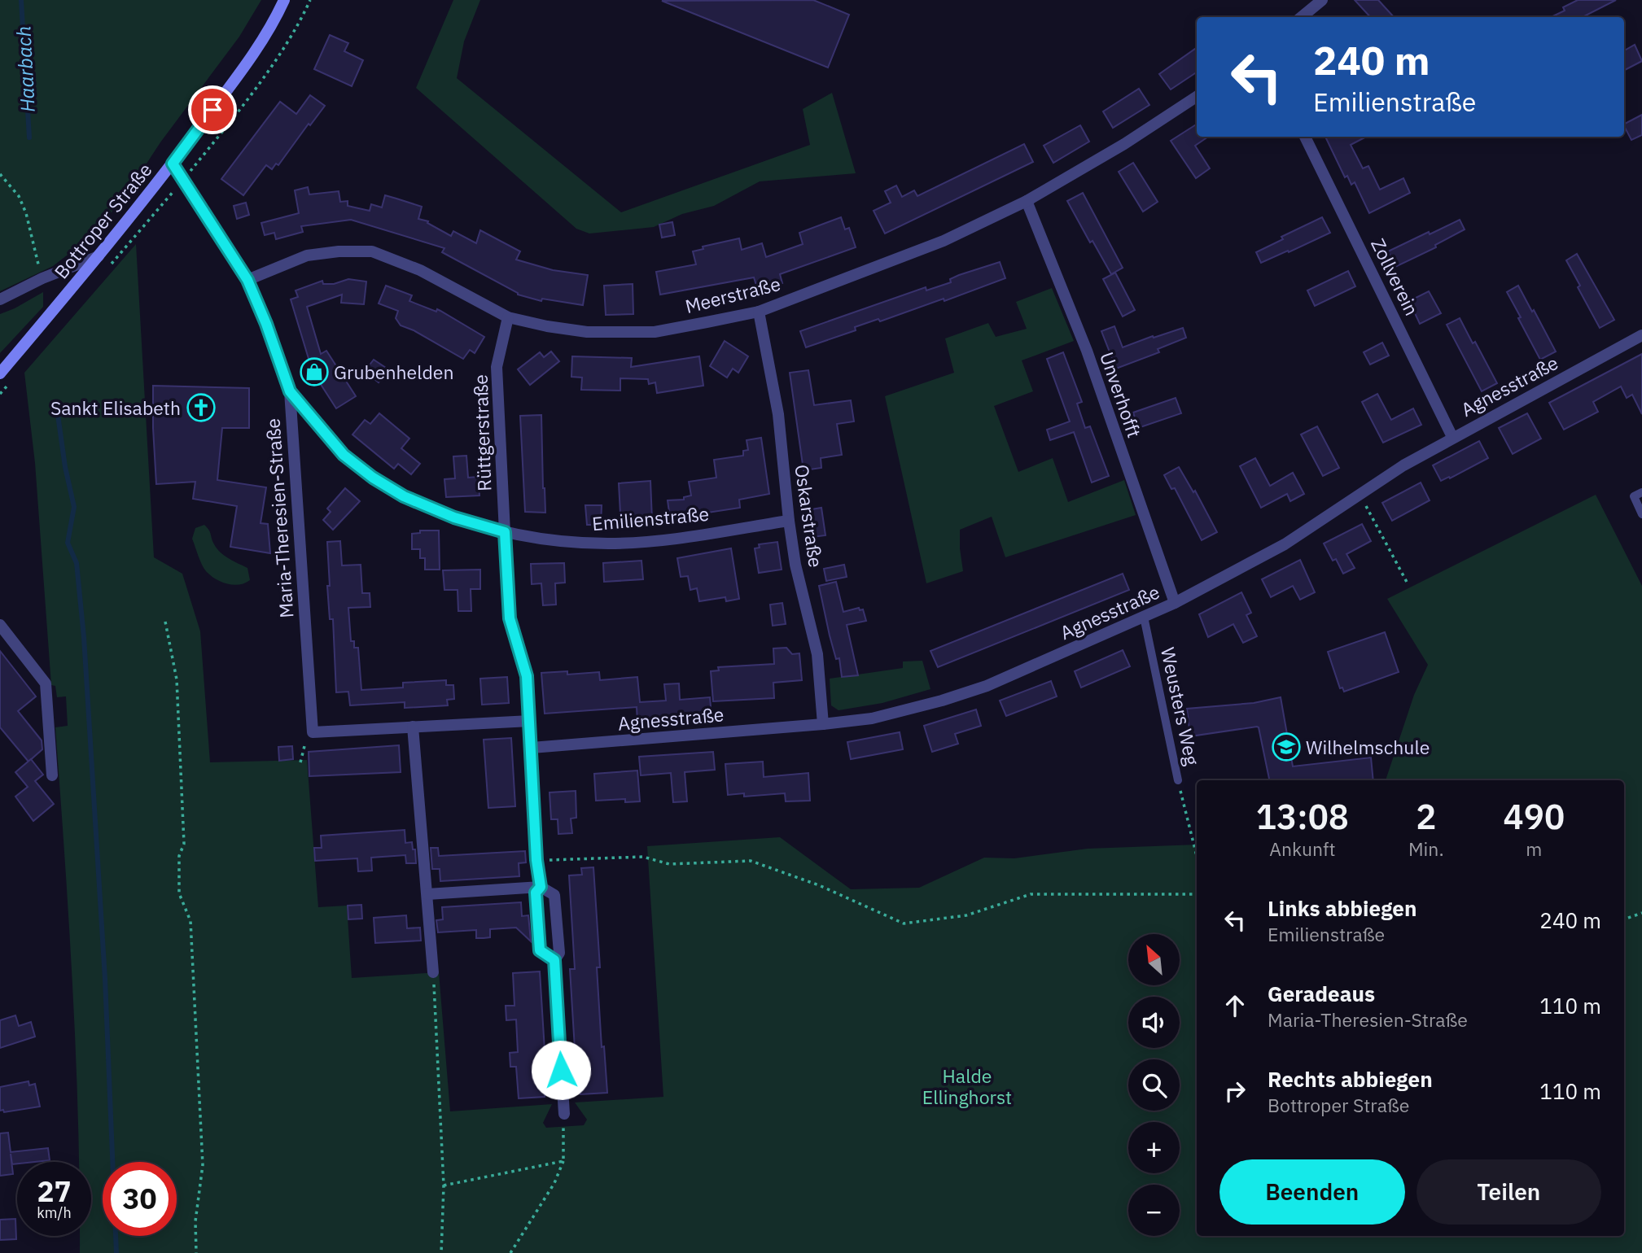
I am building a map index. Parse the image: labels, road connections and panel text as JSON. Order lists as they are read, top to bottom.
{
  "streets": {
    "main road": ["Bottroper Straße"],
    "street": [
      "Zollverein",
      "Meerstraße",
      "Agnesstraße",
      "Unverhofft",
      "Rüttgerstraße",
      "Oskarstraße",
      "Maria-Theresien-Straße",
      "Emilienstraße"
    ],
    "lane": ["Weusters Weg"]
  },
  "crossings": [
    ["Bottroper Straße", "Maria-Theresien-Straße"],
    ["Zollverein", "Agnesstraße"],
    ["Meerstraße", "Unverhofft"],
    ["Meerstraße", "Rüttgerstraße"],
    ["Meerstraße", "Oskarstraße"],
    ["Meerstraße", "Maria-Theresien-Straße"],
    ["Agnesstraße", "Unverhofft"],
    ["Agnesstraße", "Rüttgerstraße"],
    ["Agnesstraße", "Oskarstraße"],
    ["Agnesstraße", "Weusters Weg"],
    ["Rüttgerstraße", "Emilienstraße"],
    ["Oskarstraße", "Emilienstraße"],
    ["Maria-Theresien-Straße", "Emilienstraße"]
  ],
  "water": ["Haarbach"],
  "parks": ["Halde Ellinghorst"],
  "places": {
    "shop": ["Grubenhelden"],
    "church": ["Sankt Elisabeth"],
    "school or university": ["Wilhelmschule"]
  },
  "north": "top left",
  "page": {
    "turn": ["240 m", "Emilienstraße"],
    "eta": [
      "13:08",
      "Ankunft",
      "2",
      "Min.",
      "490",
      "m"
    ],
    "list": [
      {
        "name": "Links abbiegen",
        "note": "Emilienstraße",
        "value": "240 m"
      },
      {
        "name": "Geradeaus",
        "note": "Maria-Theresien-Straße",
        "value": "110 m"
      },
      {
        "name": "Rechts abbiegen",
        "note": "Bottroper Straße",
        "value": "110 m"
      }
    ],
    "map_buttons": ["+", "−"],
    "buttons": ["Beenden", "Teilen"],
    "speed": "27 km/h",
    "limit": "30"
  }
}
